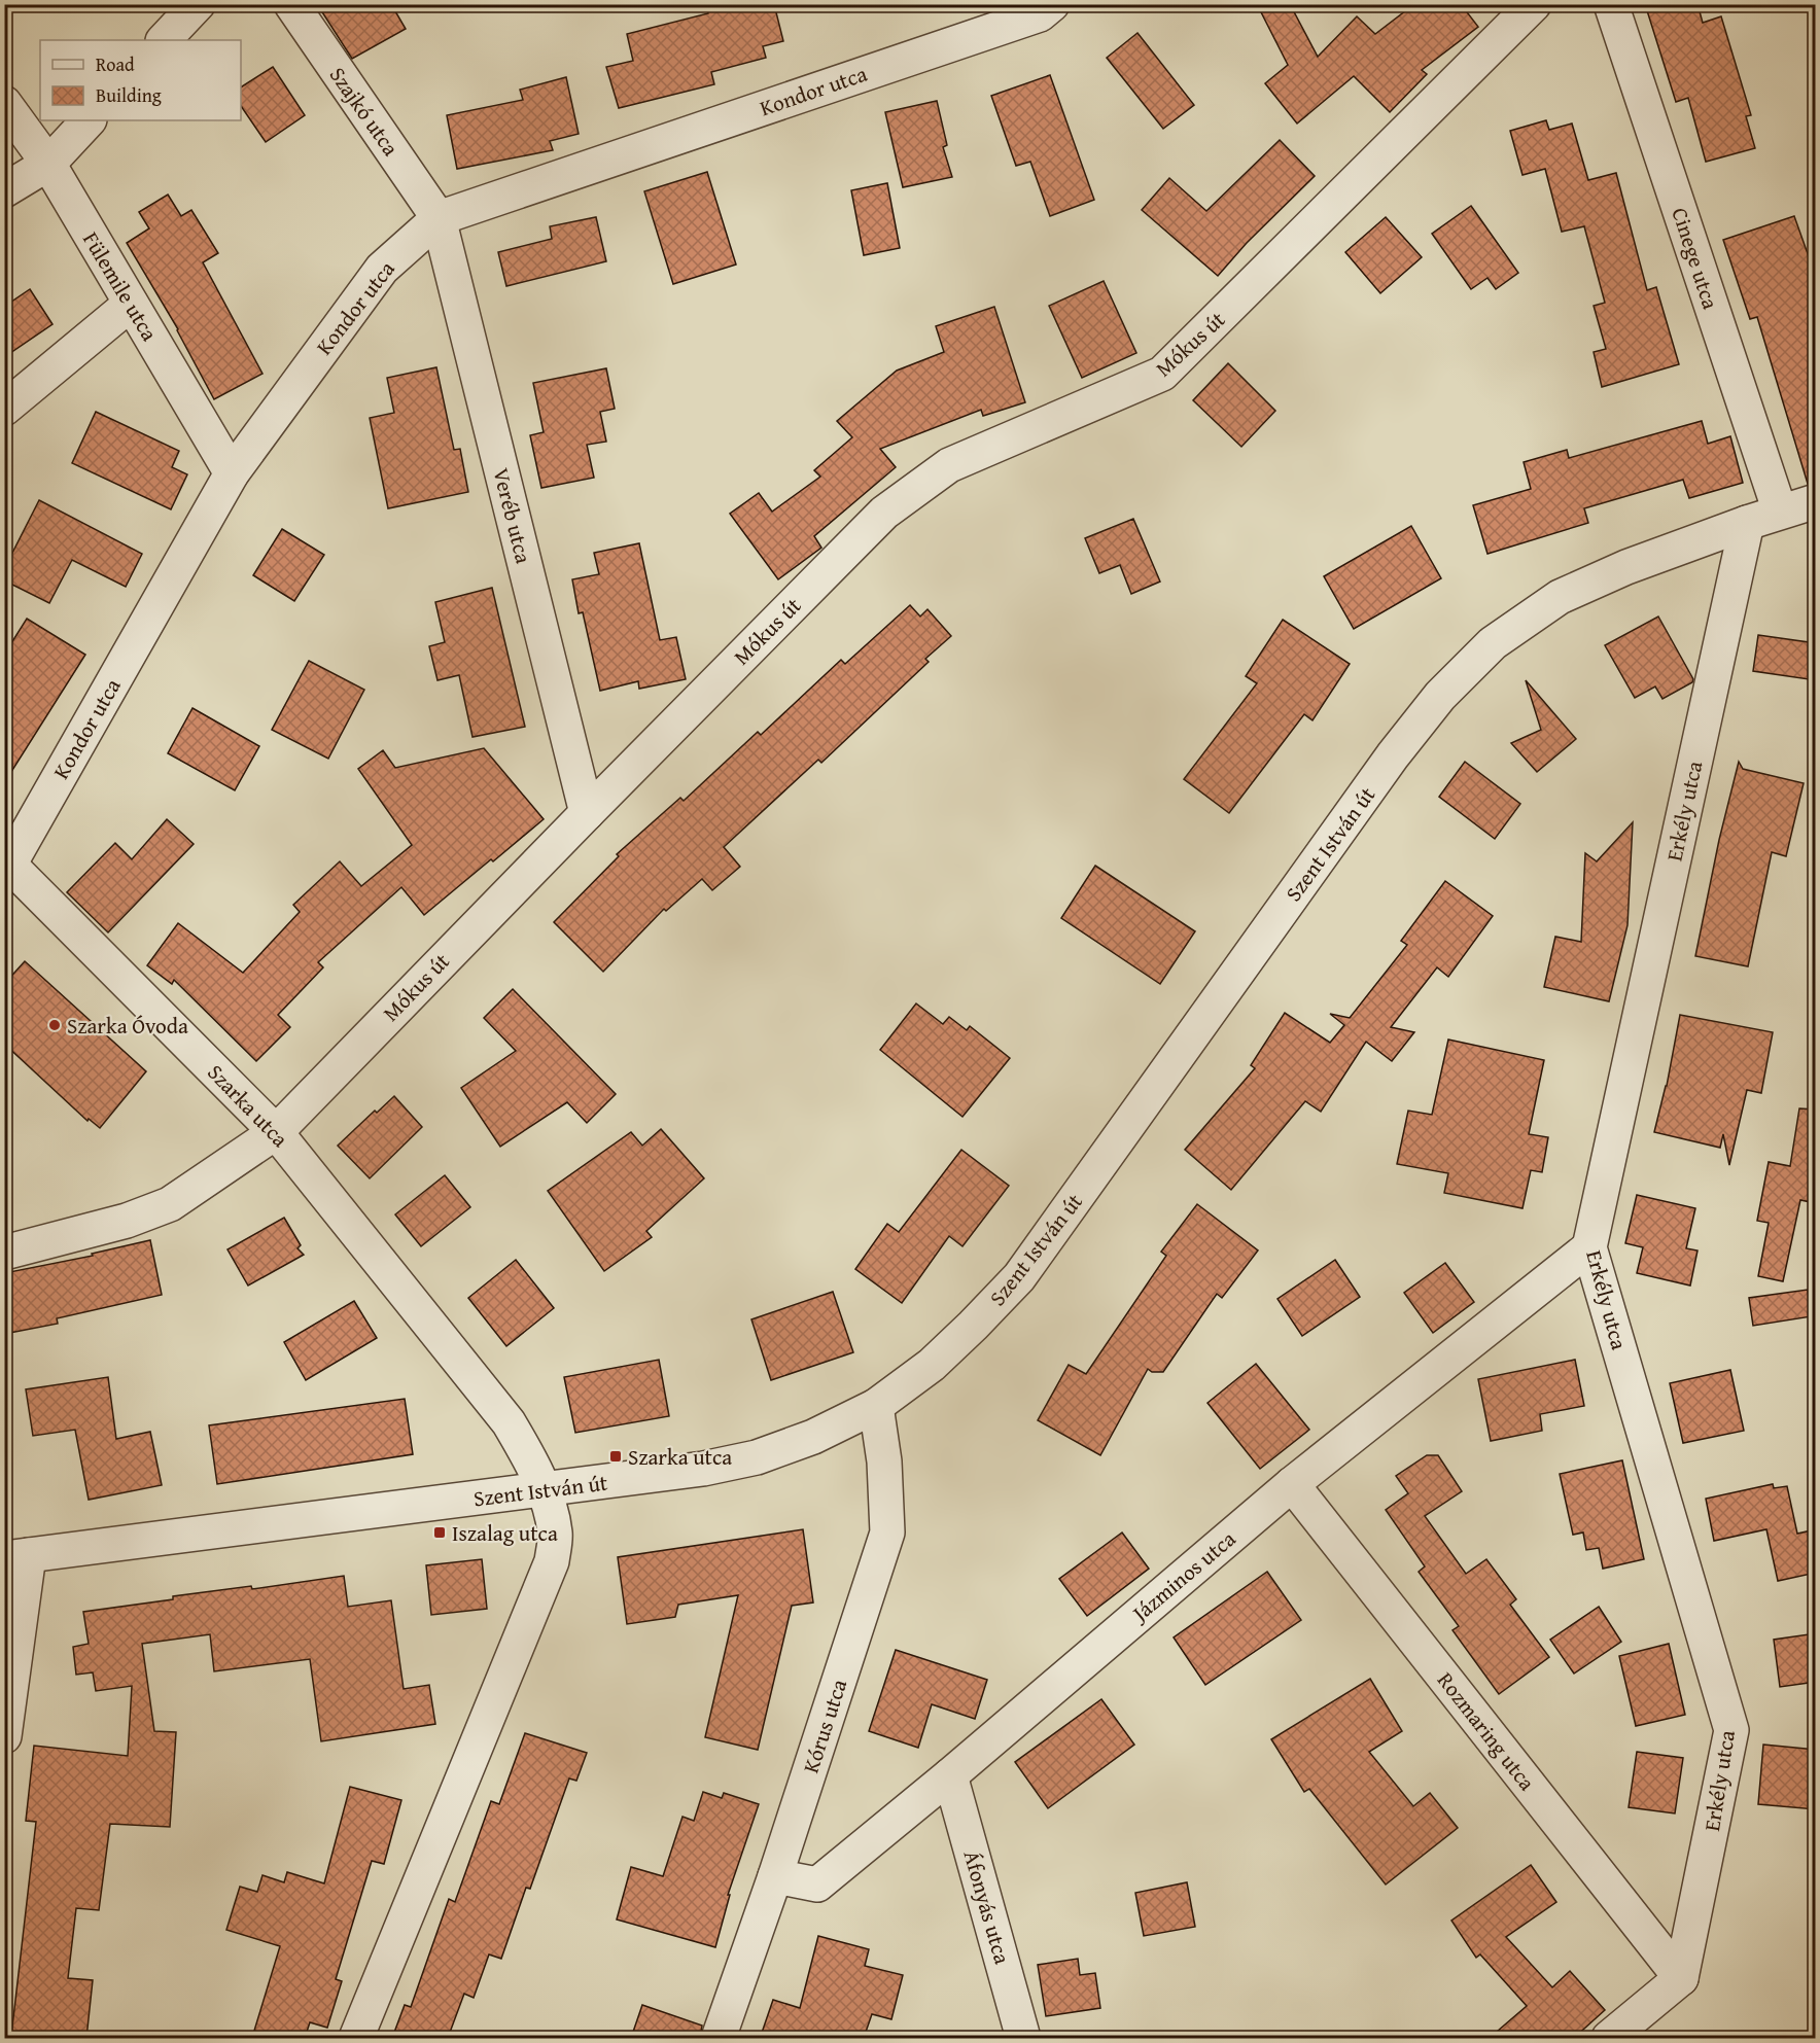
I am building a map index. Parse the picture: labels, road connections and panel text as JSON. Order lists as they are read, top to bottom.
{
  "streets": {
    "street": [
      "Kondor utca",
      "Szajkó utca",
      "Cinege utca",
      "Fülemile utca",
      "Mókus út",
      "Veréb utca",
      "Erkély utca",
      "Szent István út",
      "Szarka utca",
      "Jázminos utca",
      "Kórus utca",
      "Rozmaring utca",
      "Áfonyás utca"
    ]
  },
  "crossings": [
    ["Kondor utca", "Szajkó utca"],
    ["Kondor utca", "Fülemile utca"],
    ["Kondor utca", "Veréb utca"],
    ["Kondor utca", "Szarka utca"],
    ["Szajkó utca", "Veréb utca"],
    ["Cinege utca", "Szent István út"],
    ["Mókus út", "Veréb utca"],
    ["Mókus út", "Szarka utca"],
    ["Erkély utca", "Szent István út"],
    ["Erkély utca", "Jázminos utca"],
    ["Erkély utca", "Rozmaring utca"],
    ["Szent István út", "Szarka utca"],
    ["Szent István út", "Kórus utca"],
    ["Jázminos utca", "Kórus utca"],
    ["Jázminos utca", "Rozmaring utca"],
    ["Jázminos utca", "Áfonyás utca"]
  ],
  "places": {
    "other": ["Szarka Óvoda"],
    "transit": ["Szarka utca", "Iszalag utca"]
  },
  "legend": ["Road", "Building"]
}
